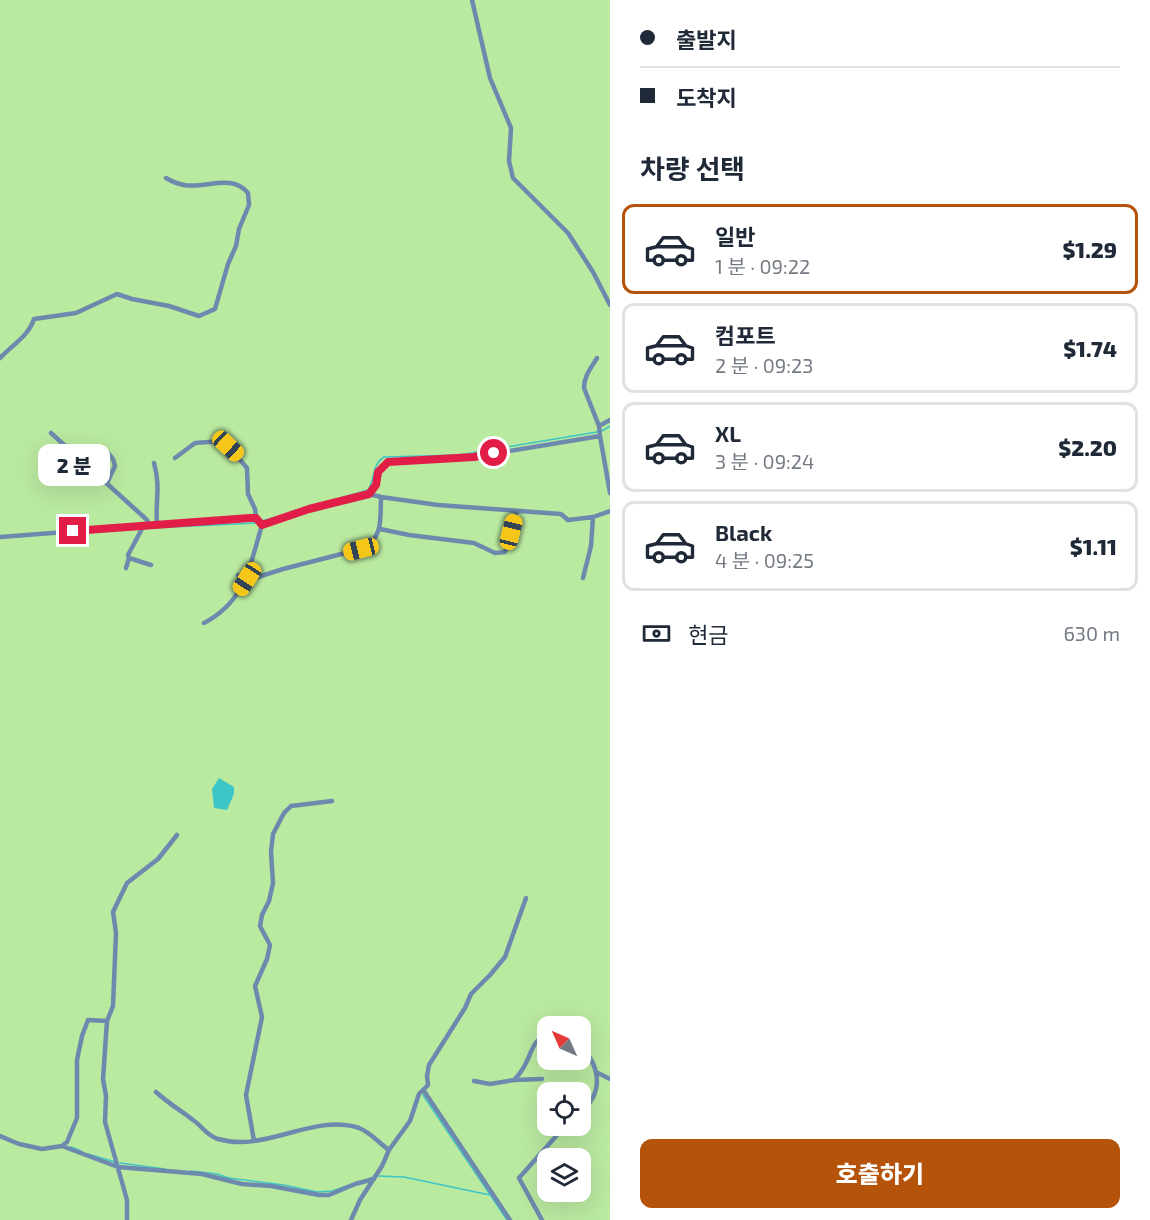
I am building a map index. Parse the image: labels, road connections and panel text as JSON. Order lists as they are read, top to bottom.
{
  "north": "top left",
  "page": {
    "banner": ["출발지", "도착지"],
    "heading": "차량 선택",
    "list": [
      {
        "name": "일반",
        "note": "1 분 · 09:22",
        "value": "$1.29"
      },
      {
        "name": "컴포트",
        "note": "2 분 · 09:23",
        "value": "$1.74"
      },
      {
        "name": "XL",
        "note": "3 분 · 09:24",
        "value": "$2.20"
      },
      {
        "name": "Black",
        "note": "4 분 · 09:25",
        "value": "$1.11"
      }
    ],
    "bubble": "2 분",
    "pay": ["현금", "630 m"],
    "buttons": "호출하기"
  }
}
